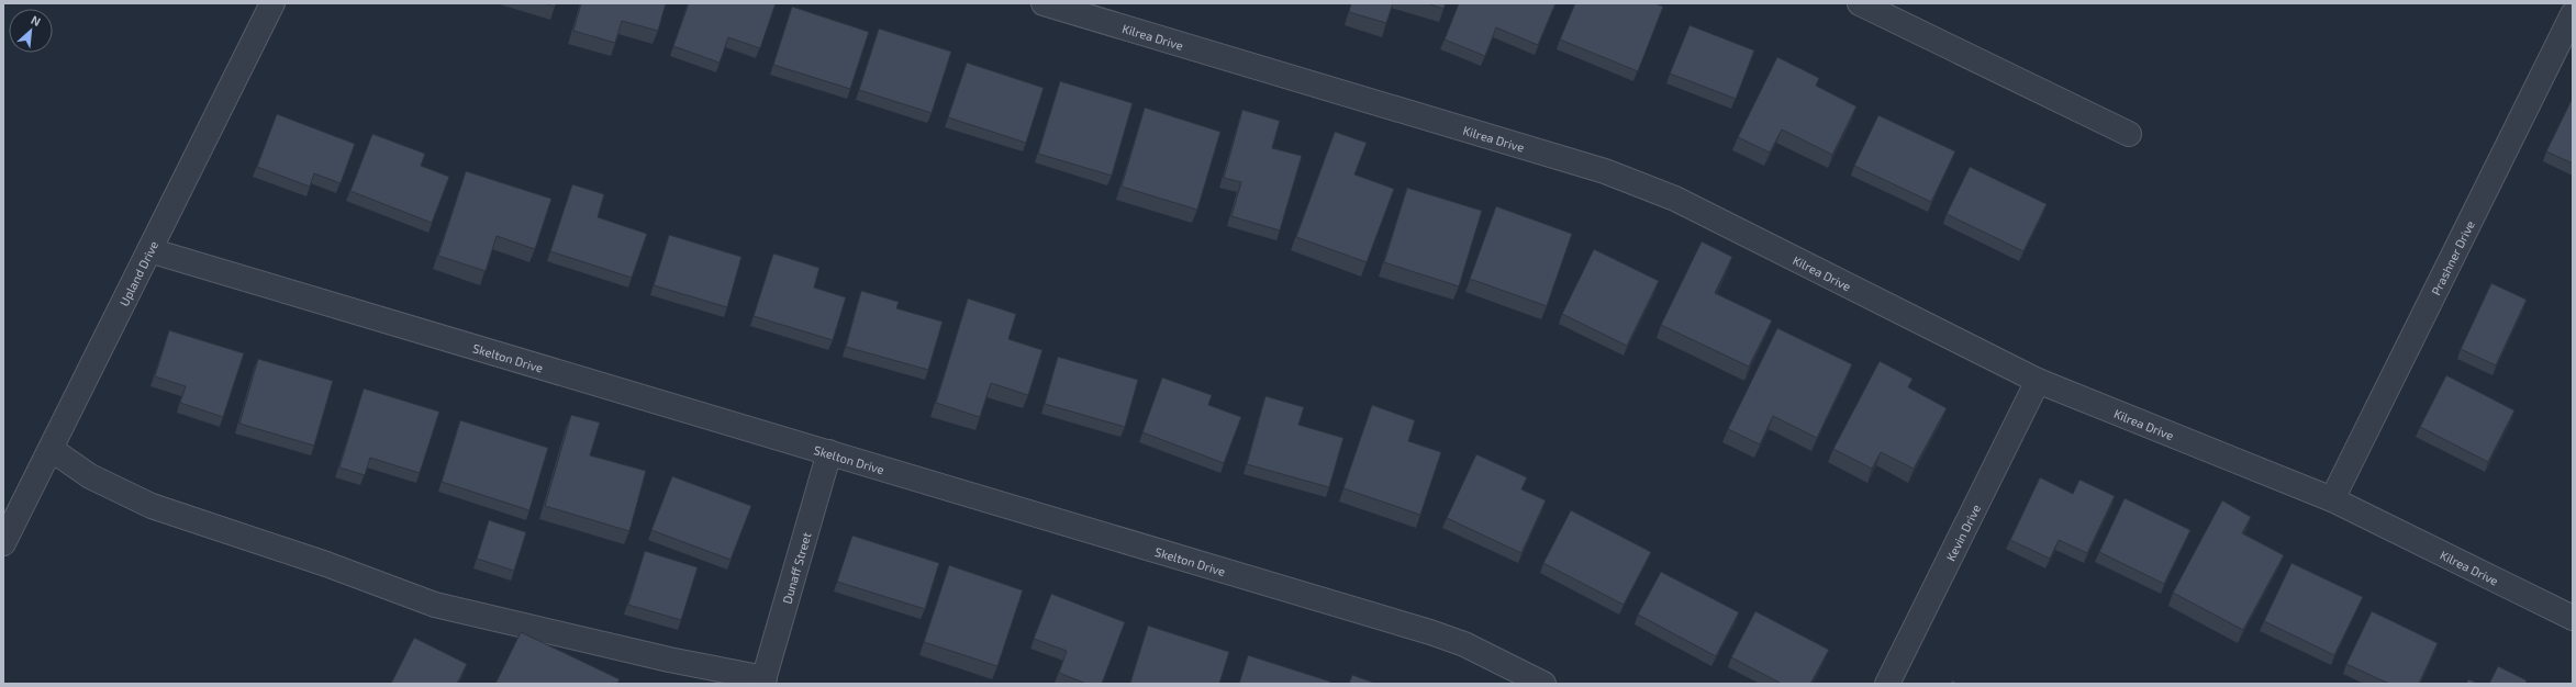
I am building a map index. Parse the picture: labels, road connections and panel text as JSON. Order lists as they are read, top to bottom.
{
  "streets": {
    "street": [
      "Kilrea Drive",
      "Prashner Drive",
      "Upland Drive",
      "Skelton Drive",
      "Kevin Drive",
      "Dunaff Street"
    ]
  },
  "crossings": [
    ["Kilrea Drive", "Prashner Drive"],
    ["Kilrea Drive", "Kevin Drive"],
    ["Upland Drive", "Skelton Drive"],
    ["Skelton Drive", "Dunaff Street"]
  ],
  "north": "top right"
}
